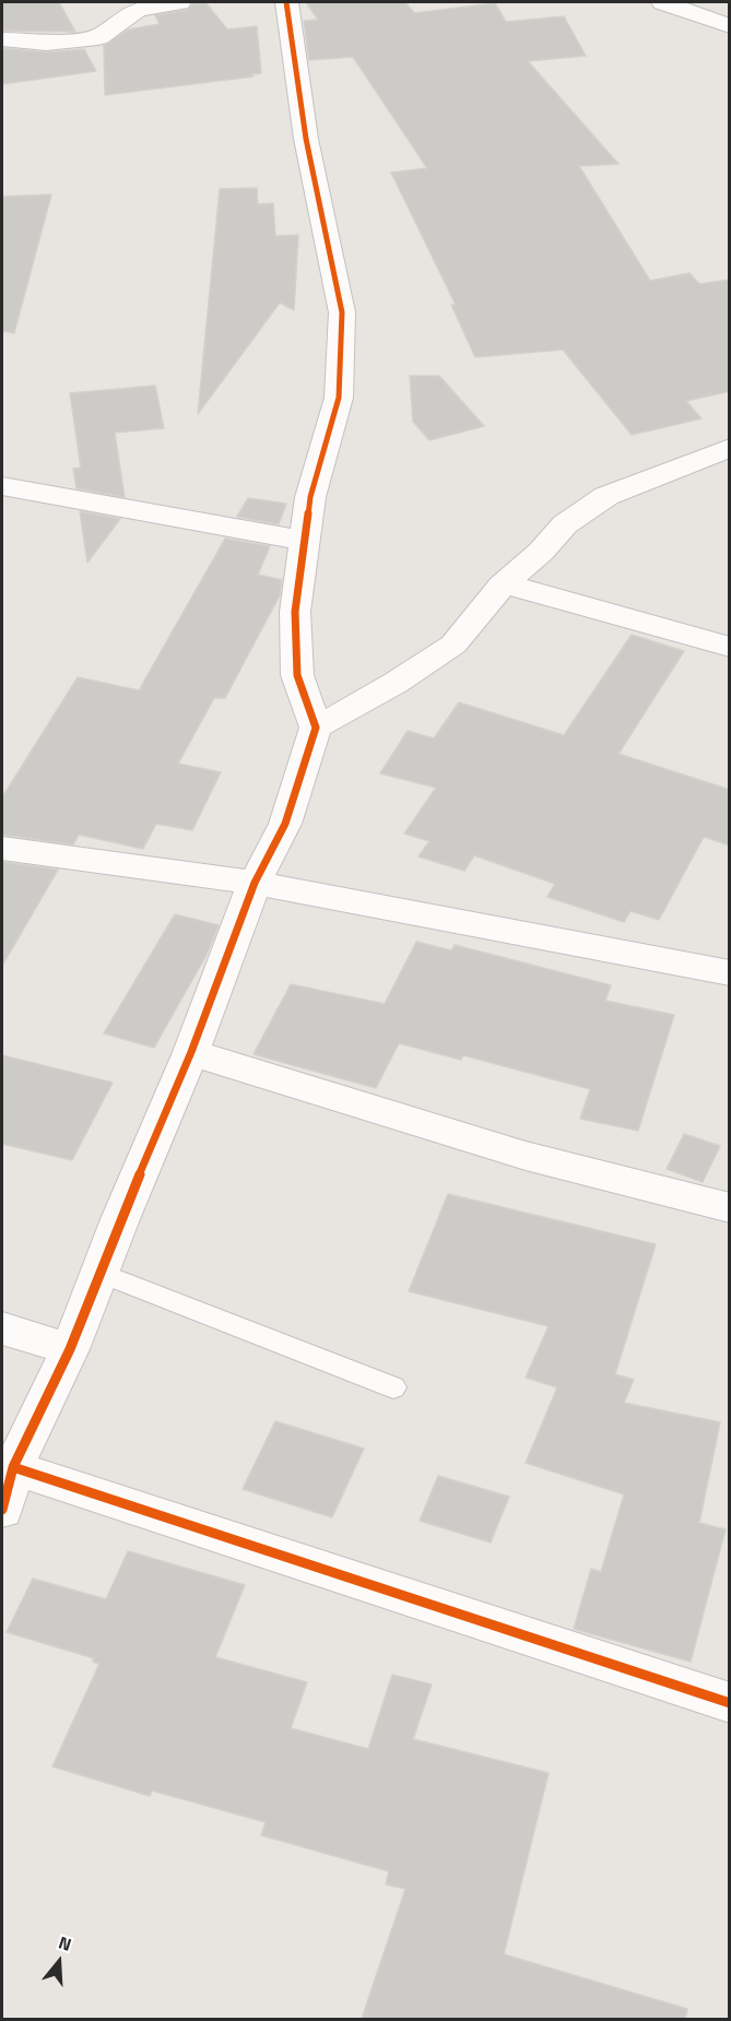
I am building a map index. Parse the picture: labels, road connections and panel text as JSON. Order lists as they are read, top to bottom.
{
  "north": "top"
}
